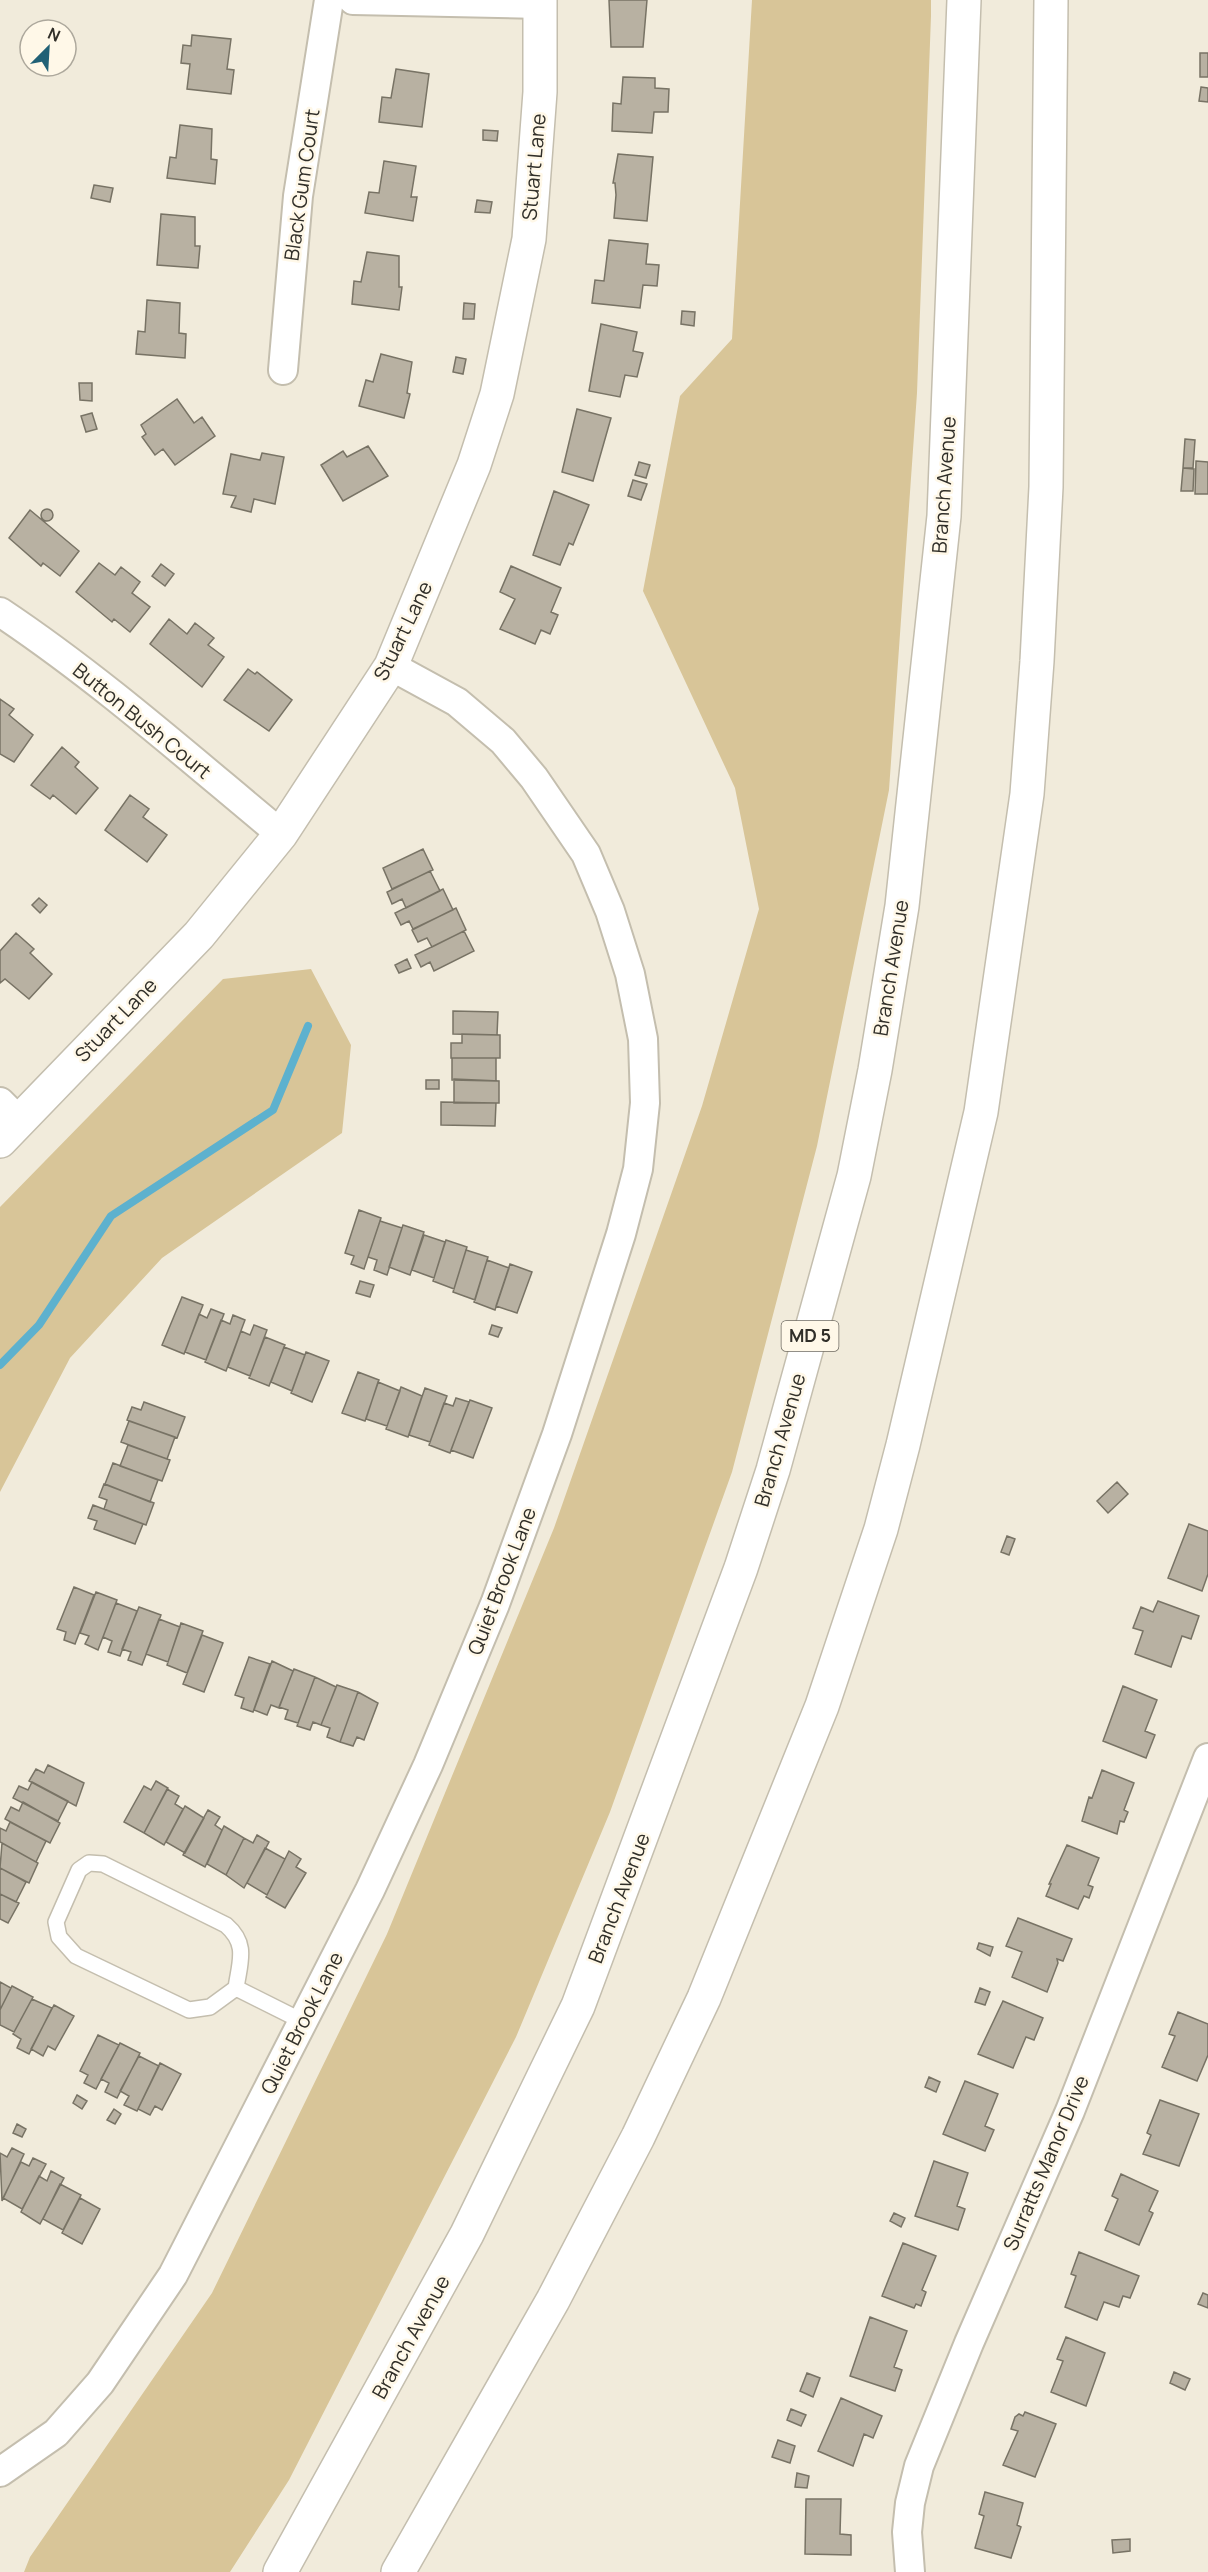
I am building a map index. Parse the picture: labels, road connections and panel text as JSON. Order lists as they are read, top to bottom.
{
  "streets": {
    "main road": ["Stuart Lane", "Branch Avenue", "MD 5"],
    "street": [
      "Black Gum Court",
      "Button Bush Court",
      "Quiet Brook Lane",
      "Surratts Manor Drive"
    ]
  },
  "crossings": [
    ["Stuart Lane", "Button Bush Court"],
    ["Stuart Lane", "Quiet Brook Lane"]
  ],
  "north": "top right"
}
